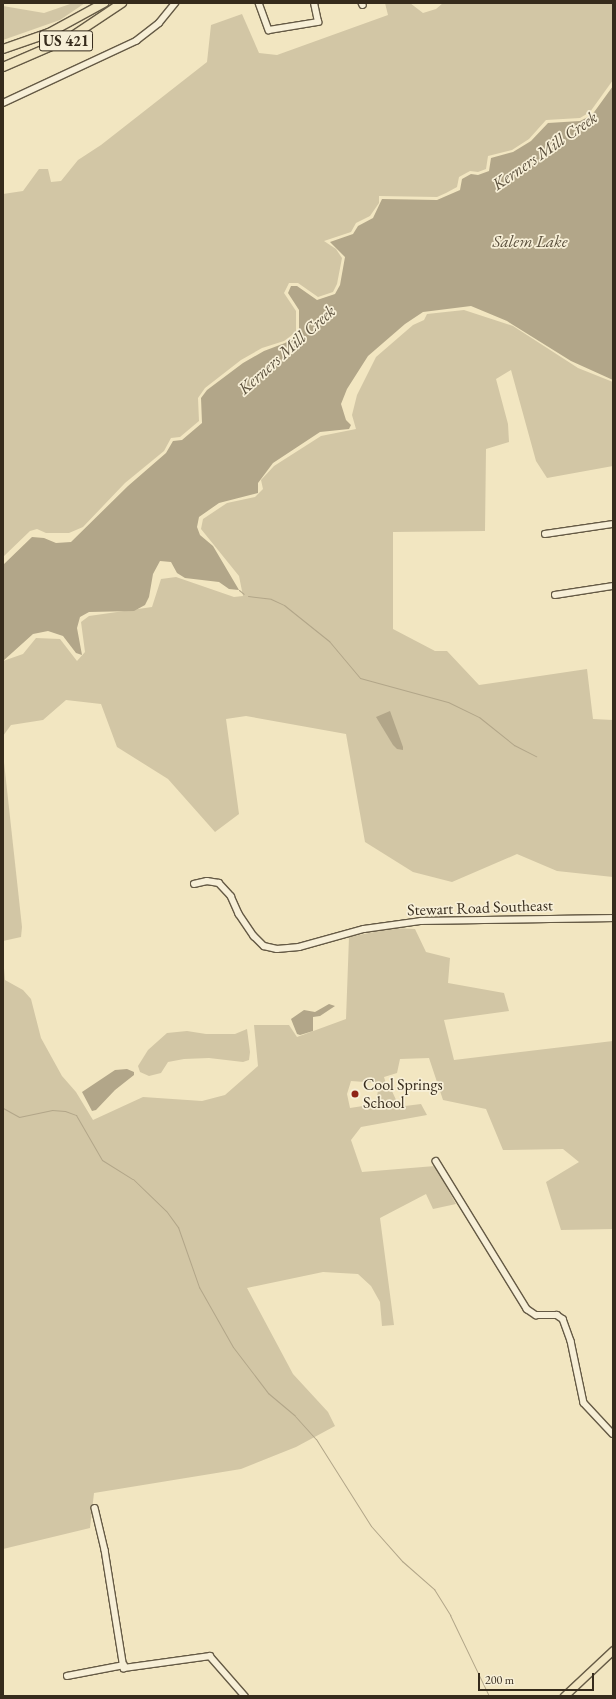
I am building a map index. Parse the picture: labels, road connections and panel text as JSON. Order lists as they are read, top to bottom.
{
  "streets": {
    "highway": ["US 421"],
    "street": ["Stewart Road Southeast"]
  },
  "water": ["Kerners Mill Creek", "Salem Lake"],
  "places": ["Cool Springs School"],
  "scale_bar": "200 m"
}
